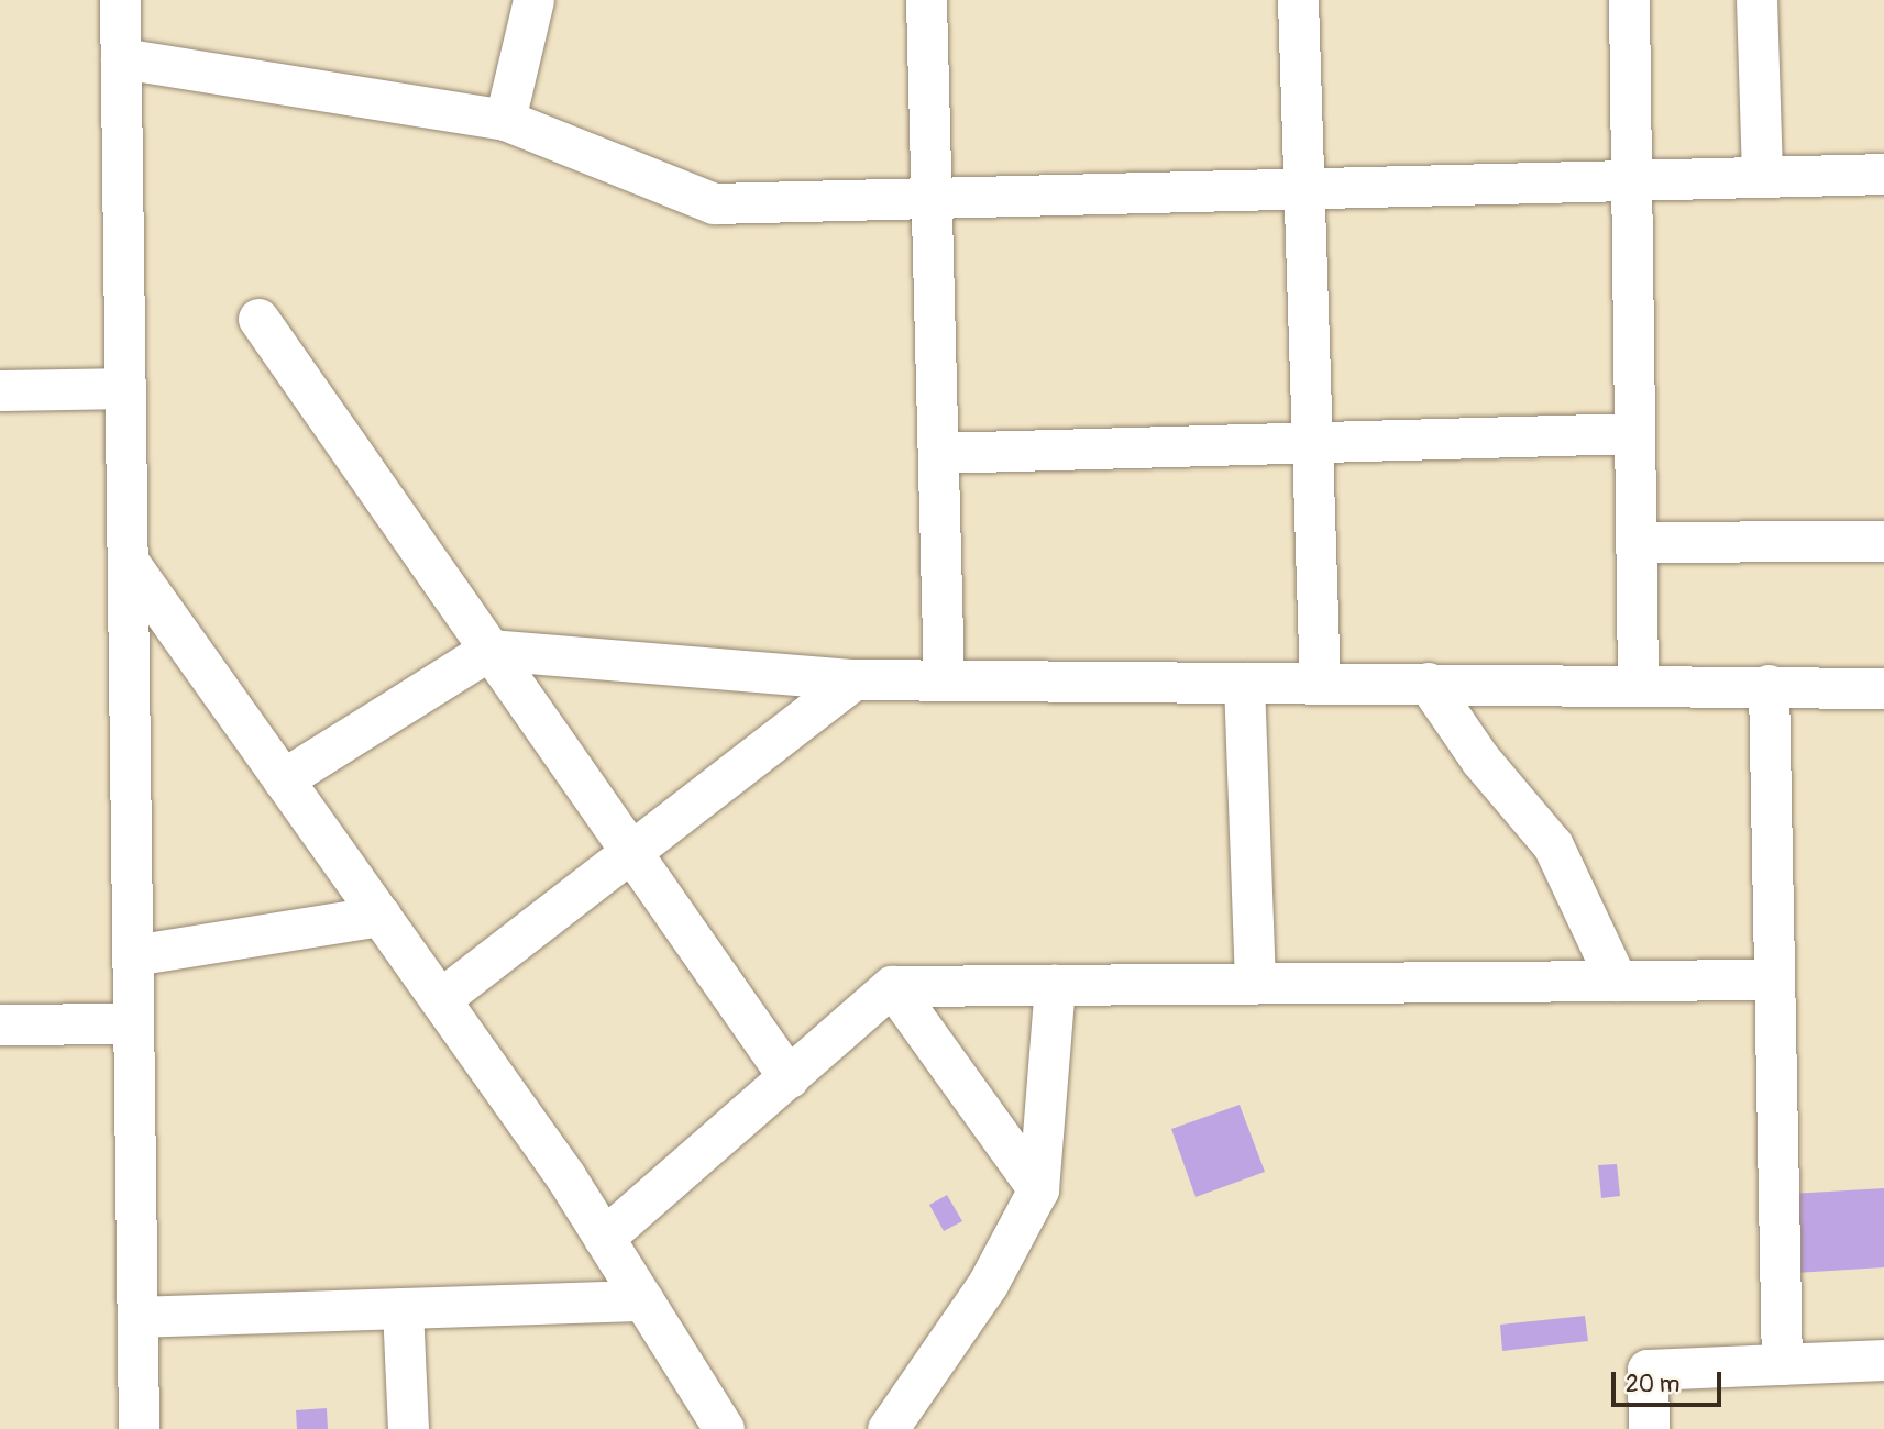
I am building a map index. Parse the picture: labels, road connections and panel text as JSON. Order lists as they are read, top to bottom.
{
  "scale_bar": "20 m"
}
